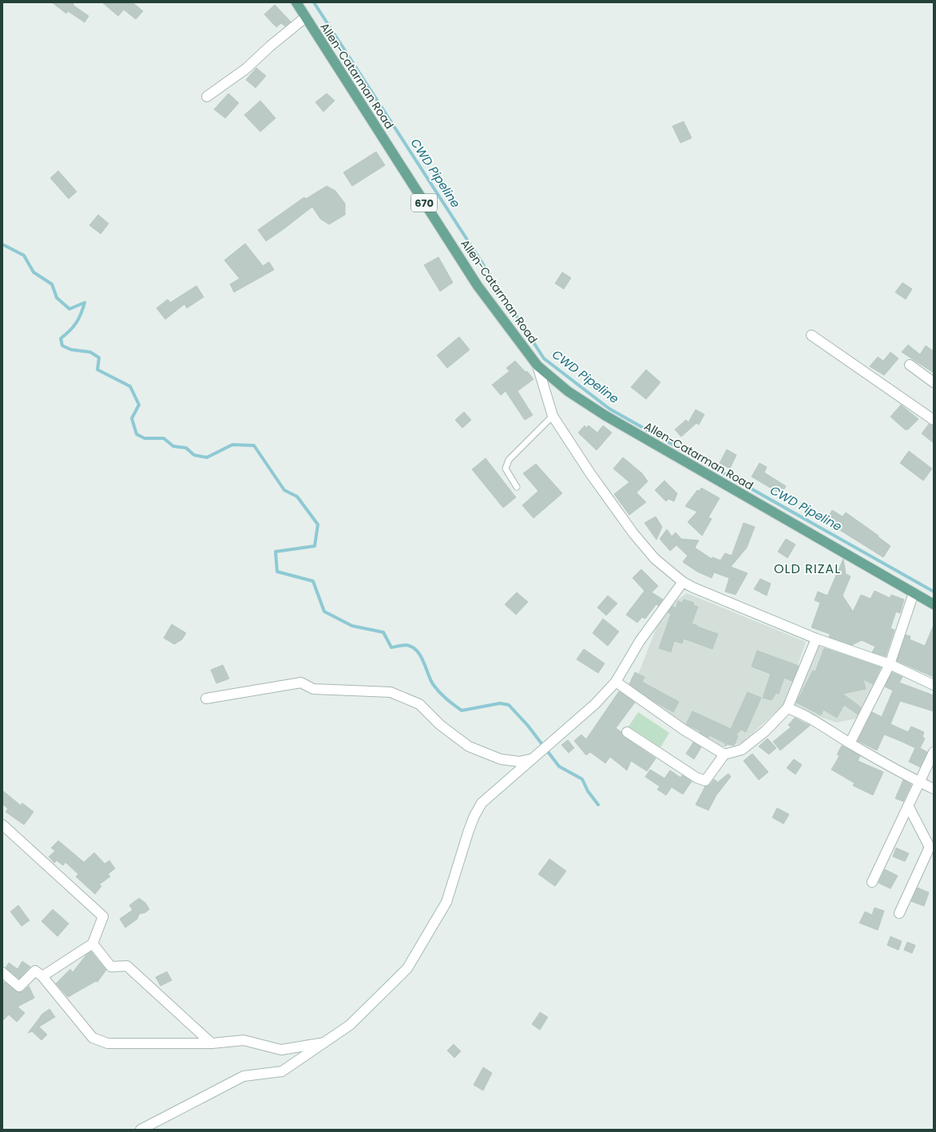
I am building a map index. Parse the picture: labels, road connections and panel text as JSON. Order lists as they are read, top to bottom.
{
  "streets": {
    "main road": ["Allen-Catarman Road", "670"]
  },
  "districts": ["OLD RIZAL"],
  "water": ["CWD Pipeline"]
}
